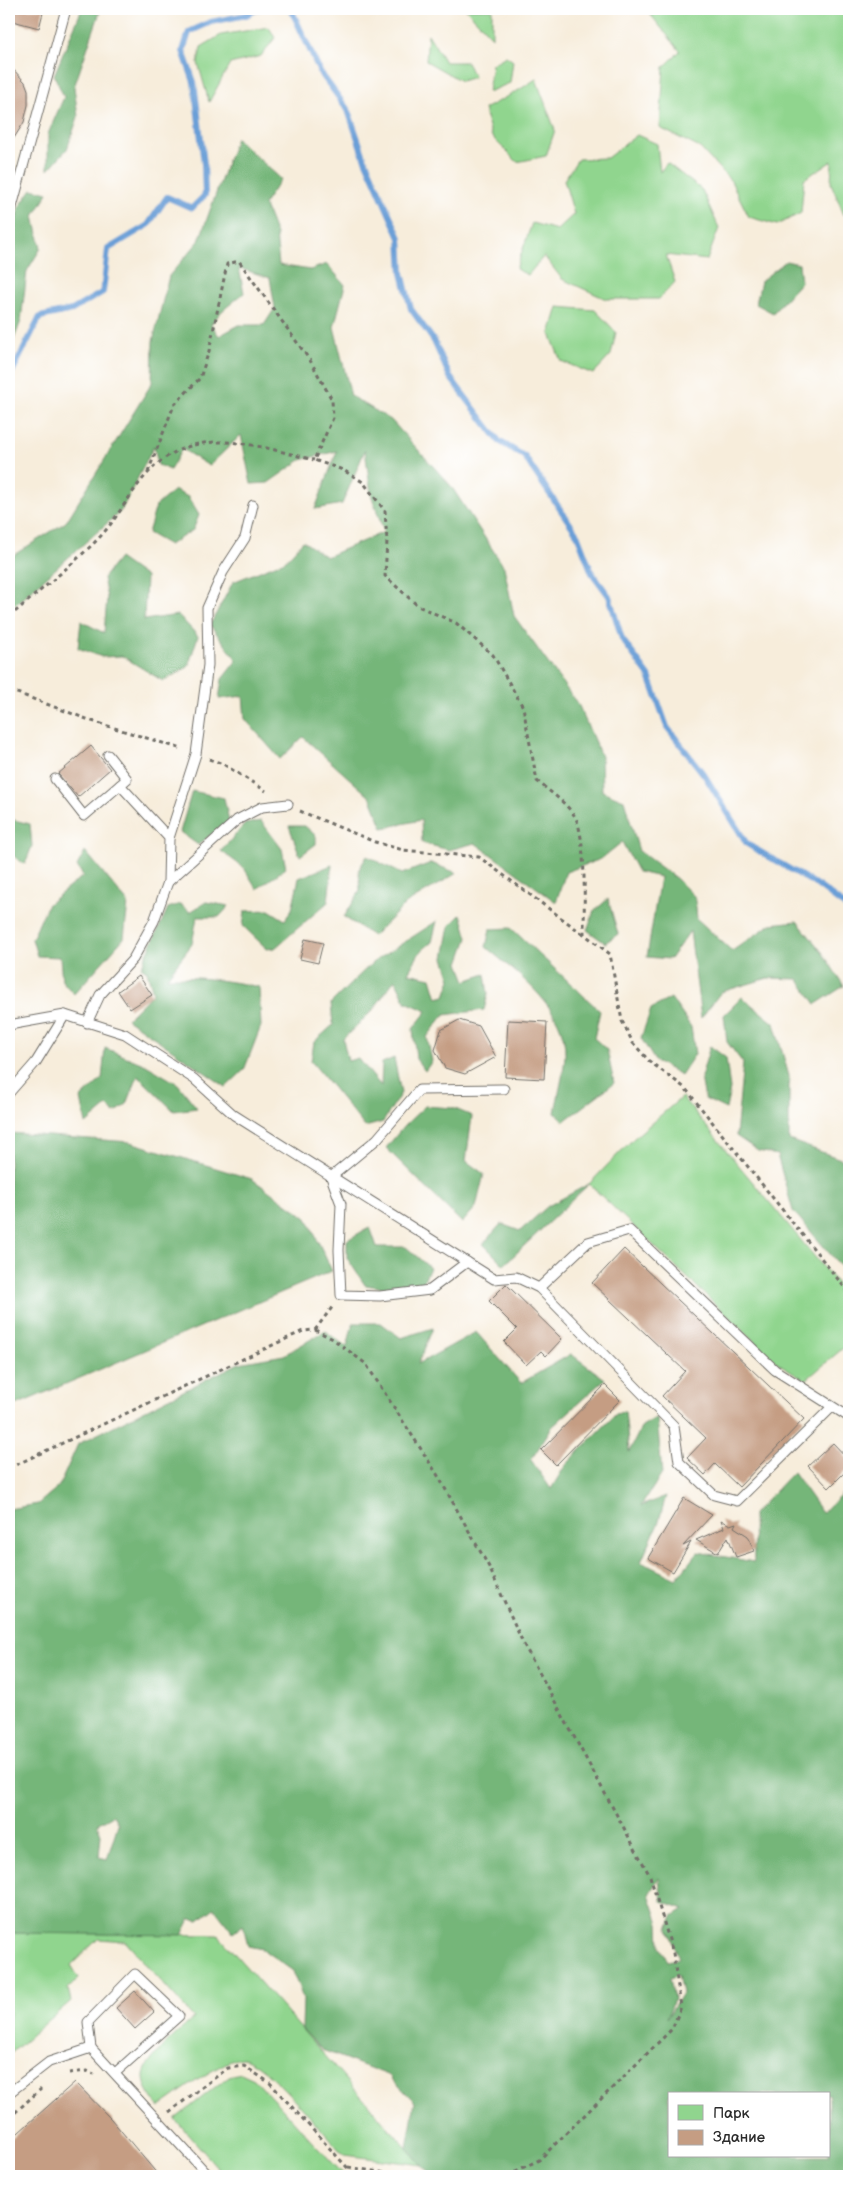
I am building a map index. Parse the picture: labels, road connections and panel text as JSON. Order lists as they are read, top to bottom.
{
  "legend": ["Парк", "Здание"]
}
